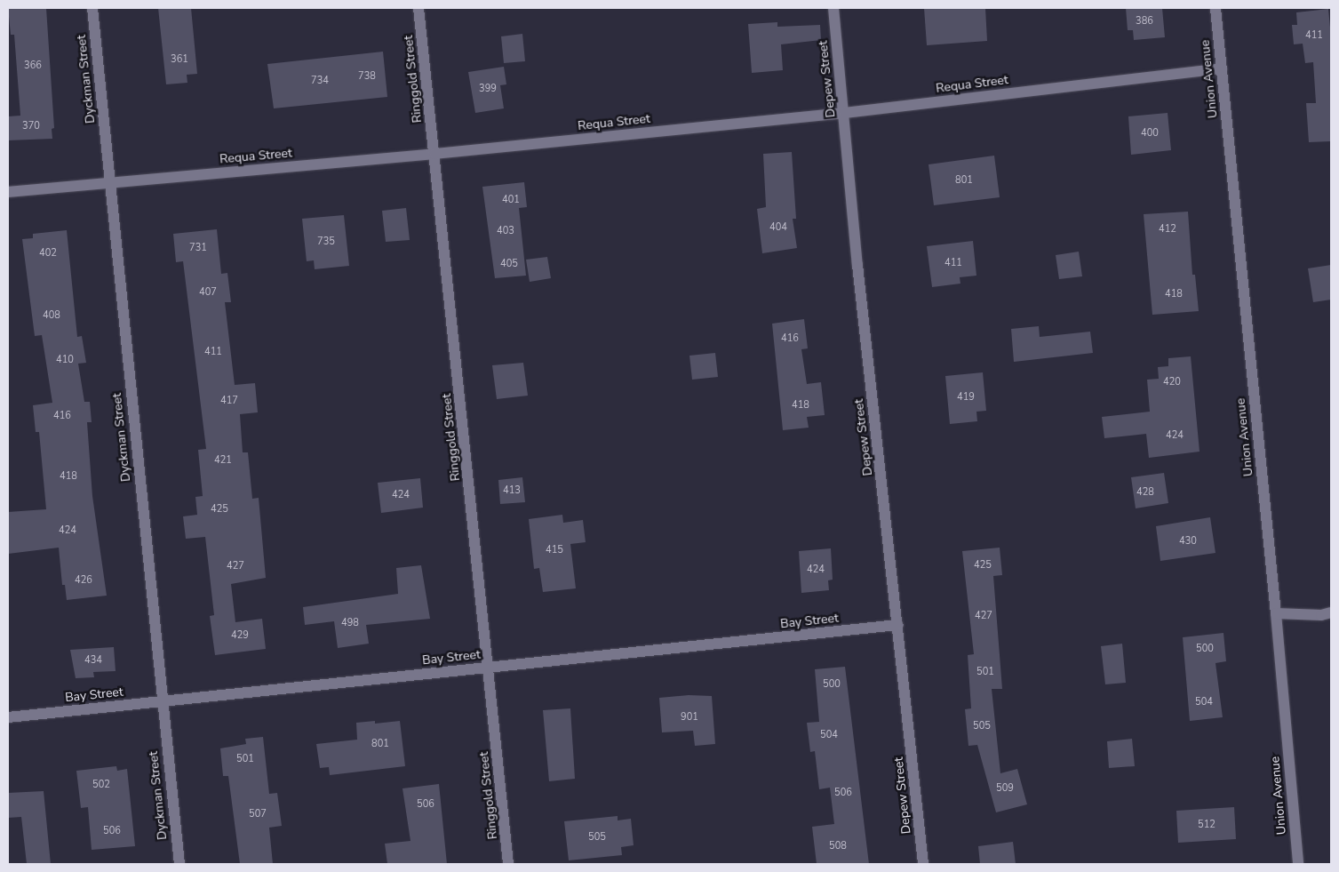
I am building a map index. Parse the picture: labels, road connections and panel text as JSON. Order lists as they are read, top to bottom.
{
  "streets": {
    "street": [
      "Dyckman Street",
      "Ringgold Street",
      "Depew Street",
      "Union Avenue",
      "Requa Street",
      "Bay Street"
    ]
  },
  "crossings": [
    ["Dyckman Street", "Requa Street"],
    ["Dyckman Street", "Bay Street"],
    ["Ringgold Street", "Requa Street"],
    ["Ringgold Street", "Bay Street"],
    ["Depew Street", "Requa Street"],
    ["Depew Street", "Bay Street"],
    ["Union Avenue", "Requa Street"]
  ],
  "house_numbers": [
    "386",
    "411",
    "361",
    "366",
    "738",
    "734",
    "399",
    "370",
    "400",
    "801",
    "401",
    "404",
    "412",
    "403",
    "735",
    "731",
    "402",
    "411",
    "405",
    "407",
    "418",
    "408",
    "416",
    "411",
    "410",
    "420",
    "419",
    "417",
    "418",
    "416",
    "424",
    "421",
    "418",
    "413",
    "428",
    "424",
    "425",
    "424",
    "430",
    "415",
    "425",
    "427",
    "424",
    "426",
    "427",
    "498",
    "429",
    "500",
    "434",
    "501",
    "500",
    "504",
    "901",
    "505",
    "504",
    "801",
    "501",
    "502",
    "509",
    "506",
    "506",
    "507",
    "512",
    "506",
    "505",
    "508"
  ]
}
